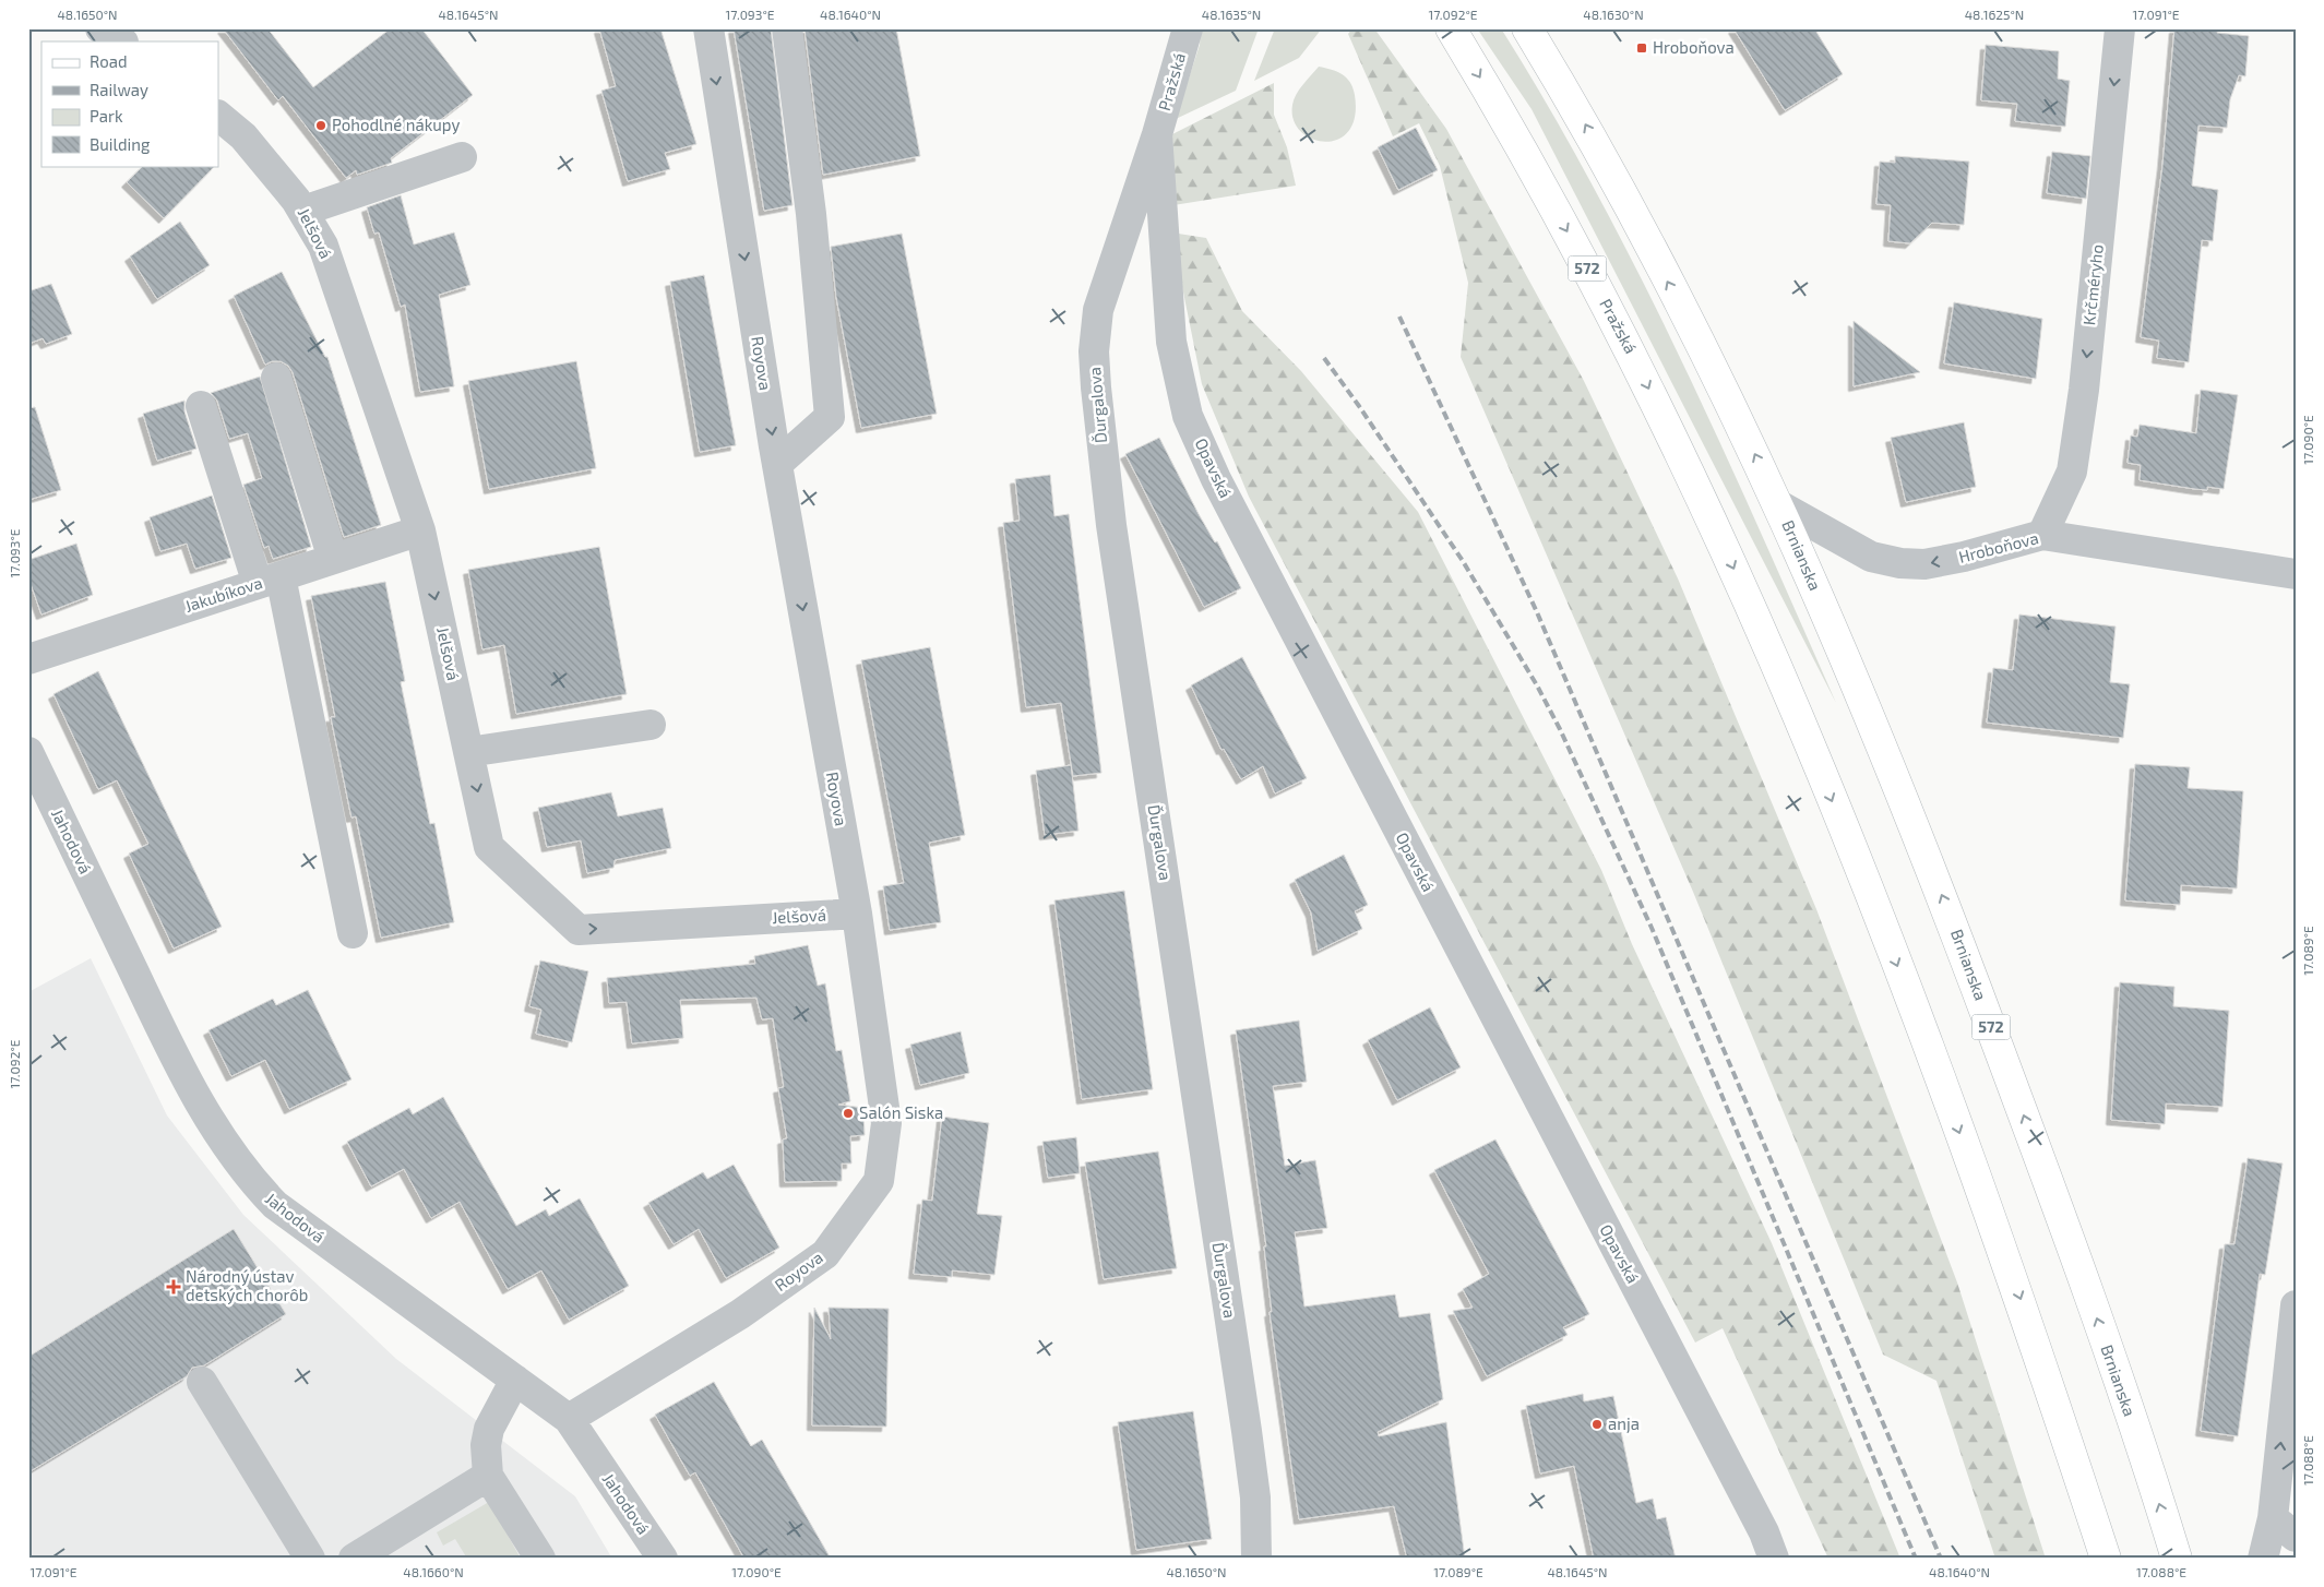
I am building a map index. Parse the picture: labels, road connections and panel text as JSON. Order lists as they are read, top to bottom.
{
  "streets": {
    "main road": ["Pražská", "572", "Brnianska"],
    "street": [
      "Jelšová",
      "Krčméryho",
      "Royova",
      "Ďurgalova",
      "Opavská",
      "Hroboňova",
      "Jakubíkova",
      "Jahodová"
    ]
  },
  "crossings": [
    ["Pražská", "Ďurgalova"],
    ["Pražská", "Opavská"],
    ["Jelšová", "Royova"],
    ["Jelšová", "Jakubíkova"],
    ["572", "Hroboňova"],
    ["572", "Brnianska"],
    ["Krčméryho", "Hroboňova"],
    ["Royova", "Jahodová"],
    ["Ďurgalova", "Opavská"],
    ["Hroboňova", "Brnianska"]
  ],
  "one_way": [
    "Pražská",
    "Jelšová",
    "Krčméryho",
    "Hroboňova",
    "Brnianska"
  ],
  "places": {
    "transit": ["Hroboňova"],
    "other": ["Pohodlné nákupy", "Salón Siska", "anja"],
    "health": ["Národný ústav detských chorôb"]
  },
  "legend": [
    "Road",
    "Railway",
    "Park",
    "Building"
  ],
  "coordinates": [
    "48.1650°N",
    "48.1645°N",
    "17.093°E",
    "48.1640°N",
    "48.1635°N",
    "17.092°E",
    "48.1630°N",
    "48.1625°N",
    "17.091°E",
    "17.090°E",
    "17.089°E",
    "17.088°E",
    "48.1660°N"
  ]
}
